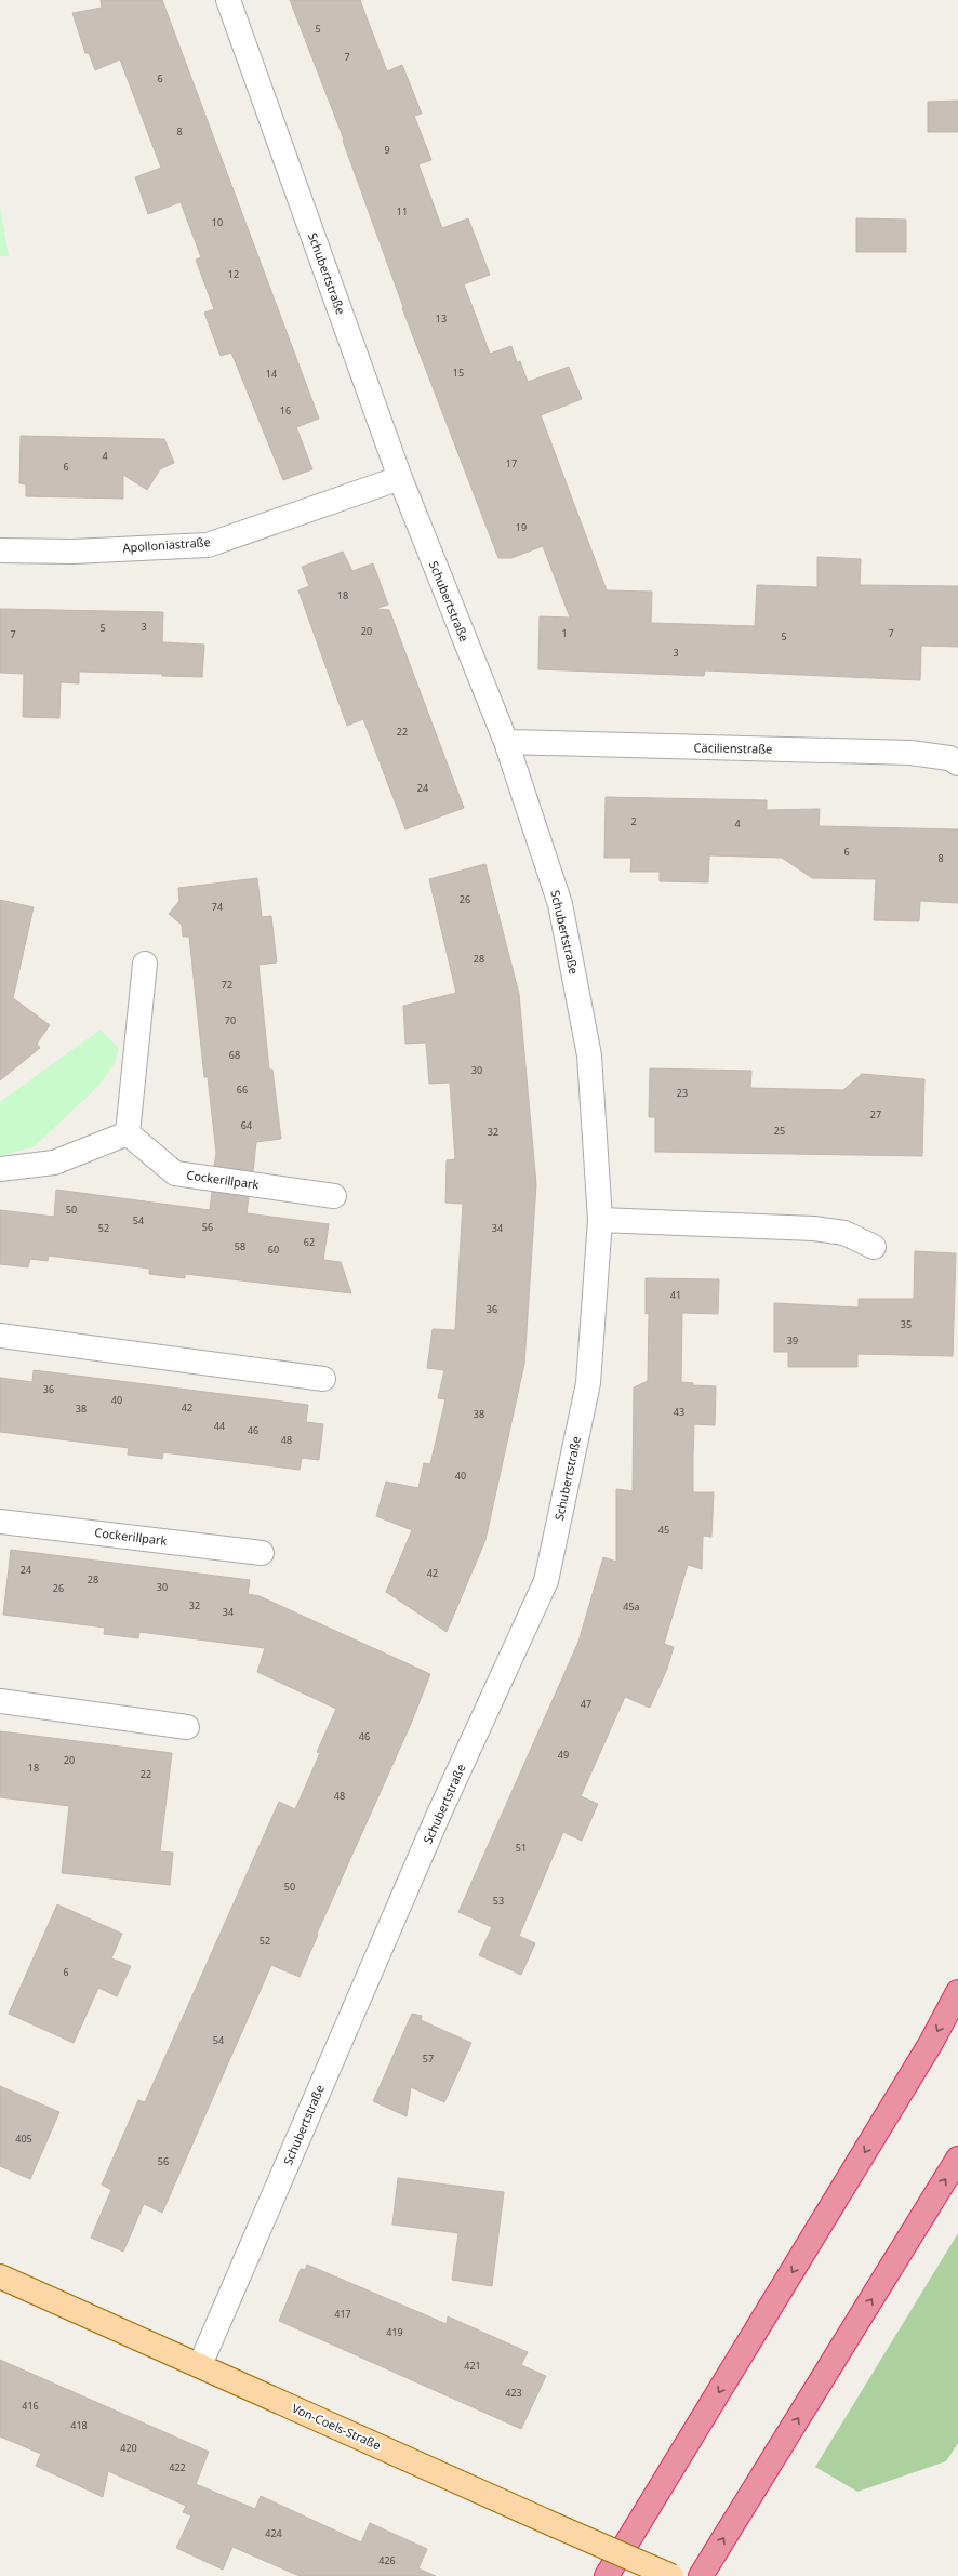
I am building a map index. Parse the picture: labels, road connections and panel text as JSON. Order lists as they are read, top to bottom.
{
  "streets": {
    "main road": ["Von-Coels-Straße"],
    "street": [
      "Schubertstraße",
      "Apolloniastraße",
      "Cäcilienstraße",
      "Cockerillpark"
    ]
  },
  "crossings": [
    ["Schubertstraße", "Apolloniastraße"],
    ["Schubertstraße", "Cäcilienstraße"],
    ["Schubertstraße", "Von-Coels-Straße"]
  ],
  "house_numbers": [
    "5",
    "7",
    "6",
    "8",
    "9",
    "11",
    "10",
    "12",
    "13",
    "15",
    "14",
    "16",
    "4",
    "17",
    "6",
    "19",
    "18",
    "3",
    "5",
    "20",
    "1",
    "7",
    "7",
    "5",
    "3",
    "22",
    "24",
    "2",
    "4",
    "6",
    "8",
    "26",
    "74",
    "28",
    "72",
    "70",
    "68",
    "30",
    "66",
    "23",
    "27",
    "64",
    "25",
    "32",
    "50",
    "54",
    "56",
    "52",
    "34",
    "62",
    "58",
    "60",
    "41",
    "36",
    "35",
    "39",
    "36",
    "40",
    "42",
    "38",
    "43",
    "38",
    "44",
    "46",
    "48",
    "40",
    "45",
    "24",
    "42",
    "28",
    "30",
    "26",
    "32",
    "45a",
    "34",
    "47",
    "46",
    "49",
    "20",
    "18",
    "22",
    "48",
    "51",
    "50",
    "53",
    "52",
    "6",
    "54",
    "57",
    "405",
    "56",
    "417",
    "419",
    "421",
    "423",
    "416",
    "418",
    "420",
    "422",
    "424",
    "426"
  ]
}
